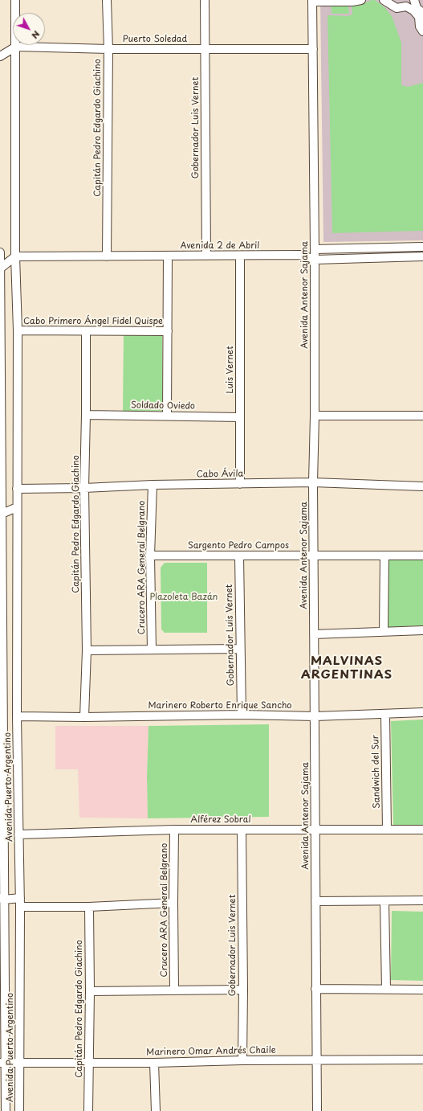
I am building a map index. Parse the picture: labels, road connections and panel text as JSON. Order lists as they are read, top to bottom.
{
  "streets": {
    "street": [
      "Puerto Soledad",
      "Capitán Pedro Edgardo Giachino",
      "Gobernador Luis Vernet",
      "Avenida 2 de Abril",
      "Avenida Antenor Sajama",
      "Cabo Primero Ángel Fidel Quispe",
      "Luis Vernet",
      "Soldado Oviedo",
      "Cabo Ávila",
      "Sargento Pedro Campos",
      "Crucero ARA General Belgrano",
      "Marinero Roberto Enrique Sancho",
      "Sandwich del Sur",
      "Avenida Puerto Argentino",
      "Alférez Sobral",
      "Marinero Omar Andrés Chaile"
    ]
  },
  "crossings": [
    ["Puerto Soledad", "Capitán Pedro Edgardo Giachino"],
    ["Puerto Soledad", "Gobernador Luis Vernet"],
    ["Puerto Soledad", "Avenida Antenor Sajama"],
    ["Puerto Soledad", "Avenida Puerto Argentino"],
    ["Capitán Pedro Edgardo Giachino", "Avenida 2 de Abril"],
    ["Capitán Pedro Edgardo Giachino", "Cabo Primero Ángel Fidel Quispe"],
    ["Capitán Pedro Edgardo Giachino", "Soldado Oviedo"],
    ["Capitán Pedro Edgardo Giachino", "Cabo Ávila"],
    ["Capitán Pedro Edgardo Giachino", "Marinero Roberto Enrique Sancho"],
    ["Capitán Pedro Edgardo Giachino", "Marinero Omar Andrés Chaile"],
    ["Gobernador Luis Vernet", "Avenida 2 de Abril"],
    ["Gobernador Luis Vernet", "Sargento Pedro Campos"],
    ["Gobernador Luis Vernet", "Marinero Roberto Enrique Sancho"],
    ["Gobernador Luis Vernet", "Alférez Sobral"],
    ["Gobernador Luis Vernet", "Marinero Omar Andrés Chaile"],
    ["Avenida 2 de Abril", "Avenida Antenor Sajama"],
    ["Avenida 2 de Abril", "Luis Vernet"],
    ["Avenida 2 de Abril", "Avenida Puerto Argentino"],
    ["Avenida Antenor Sajama", "Cabo Ávila"],
    ["Avenida Antenor Sajama", "Sargento Pedro Campos"],
    ["Avenida Antenor Sajama", "Marinero Roberto Enrique Sancho"],
    ["Avenida Antenor Sajama", "Alférez Sobral"],
    ["Avenida Antenor Sajama", "Marinero Omar Andrés Chaile"],
    ["Cabo Primero Ángel Fidel Quispe", "Avenida Puerto Argentino"],
    ["Luis Vernet", "Soldado Oviedo"],
    ["Luis Vernet", "Cabo Ávila"],
    ["Cabo Ávila", "Crucero ARA General Belgrano"],
    ["Cabo Ávila", "Avenida Puerto Argentino"],
    ["Sargento Pedro Campos", "Crucero ARA General Belgrano"],
    ["Crucero ARA General Belgrano", "Alférez Sobral"],
    ["Marinero Roberto Enrique Sancho", "Sandwich del Sur"],
    ["Marinero Roberto Enrique Sancho", "Avenida Puerto Argentino"],
    ["Sandwich del Sur", "Alférez Sobral"],
    ["Avenida Puerto Argentino", "Alférez Sobral"],
    ["Avenida Puerto Argentino", "Marinero Omar Andrés Chaile"]
  ],
  "districts": ["MALVINAS ARGENTINAS"],
  "parks": ["Plazoleta Bazán"],
  "north": "bottom right"
}
